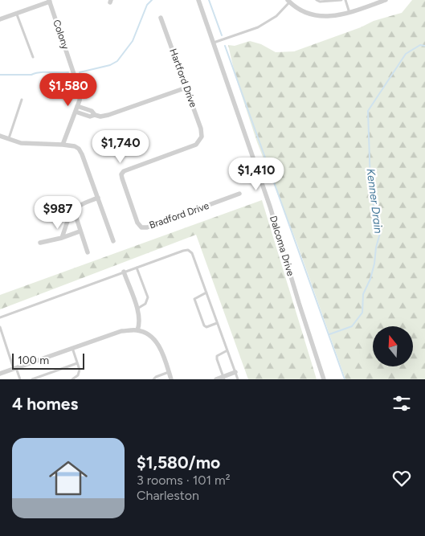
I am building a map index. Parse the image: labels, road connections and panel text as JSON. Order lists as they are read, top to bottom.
{
  "streets": {
    "street": [
      "Colony",
      "Hartford Drive",
      "Bradford Drive",
      "Dalcoma Drive"
    ]
  },
  "crossings": [
    ["Hartford Drive", "Bradford Drive"]
  ],
  "water": ["Kenner Drain"],
  "scale_bar": "100 m",
  "north": "top",
  "page": {
    "price": [
      "$1,580",
      "$1,740",
      "$1,410",
      "$987"
    ],
    "scale": "100 m",
    "heading": "4 homes",
    "list": [
      {
        "name": "$1,580/mo",
        "note": "3 rooms · 101 m² · Charleston"
      }
    ]
  }
}
